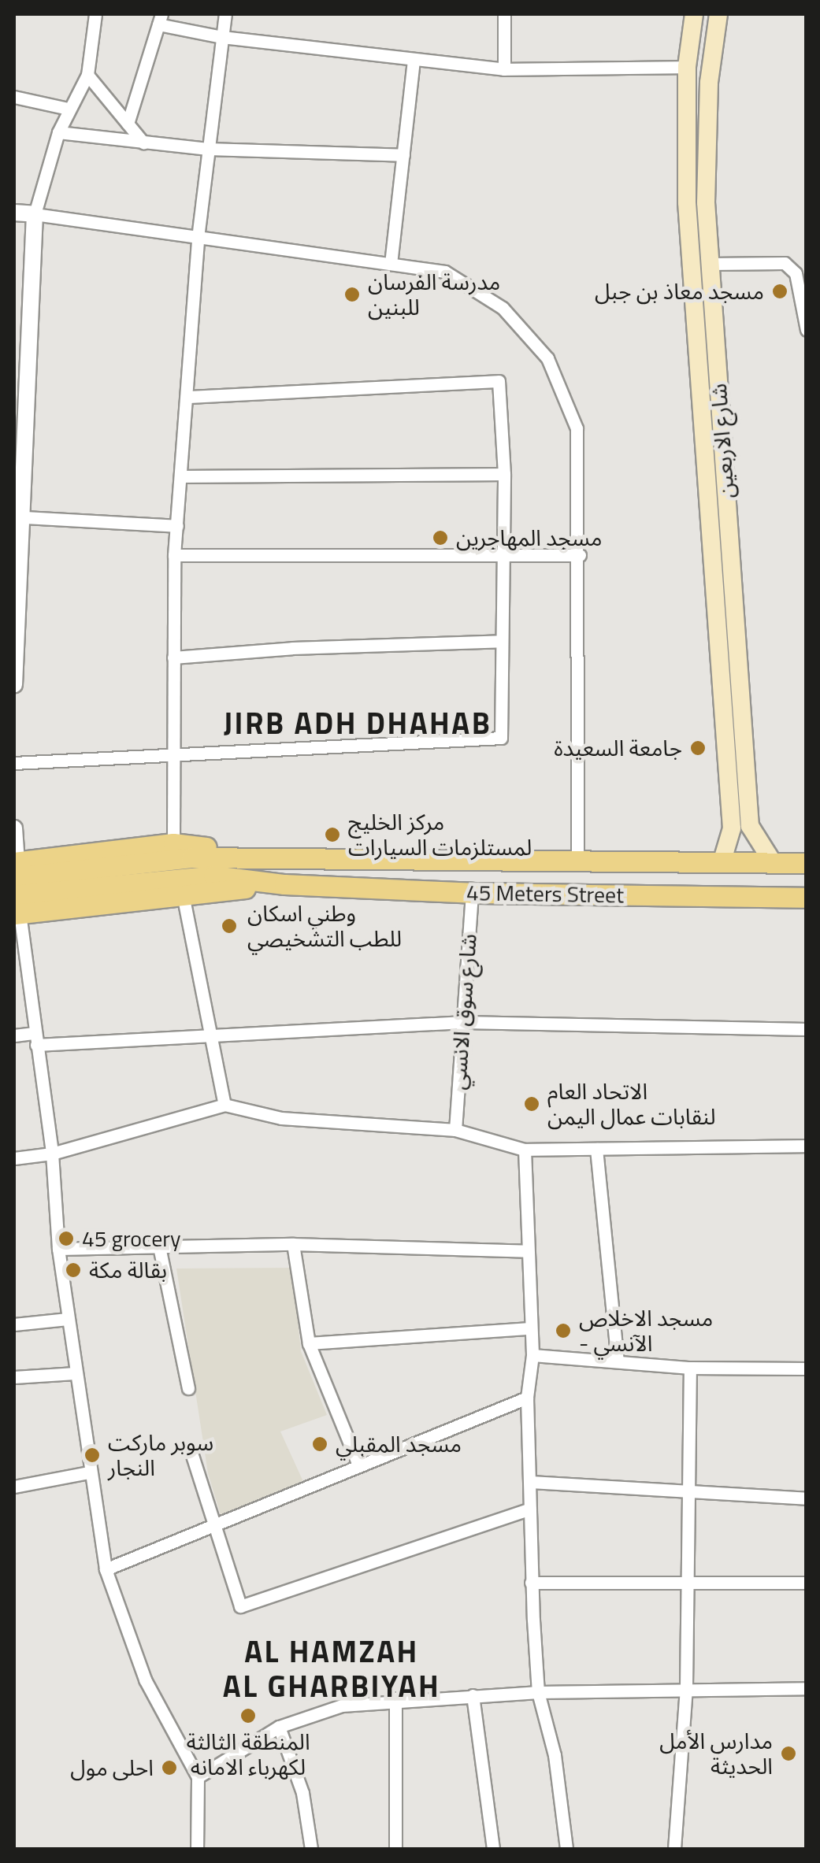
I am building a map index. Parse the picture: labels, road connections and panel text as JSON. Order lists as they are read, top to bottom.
{
  "streets": {
    "main road": ["شارع الاربعين", "45 Meters Street"],
    "street": ["شارع سوق الانسي"]
  },
  "crossings": [
    ["شارع الاربعين", "45 Meters Street"],
    ["45 Meters Street", "شارع سوق الانسي"]
  ],
  "districts": ["JIRB ADH DHAHAB", "AL HAMZAH AL GHARBIYAH"],
  "places": [
    "مسجد معاذ بن جبل",
    "مدرسة الفرسان للبنين",
    "مسجد المهاجرين",
    "جامعة السعيدة",
    "مركز الخليج لمستلزمات السيارات",
    "وطني اسكان للطب التشخيصي",
    "الاتحاد العام لنقابات عمال اليمن",
    "45 grocery",
    "بقالة مكة",
    "مسجد الاخلاص - الآنسي",
    "مسجد المقبلي",
    "سوبر ماركت النجار",
    "المنطقة الثالثة لكهرباء الامانه",
    "مدارس الأمل الحديثة",
    "احلى مول"
  ]
}
